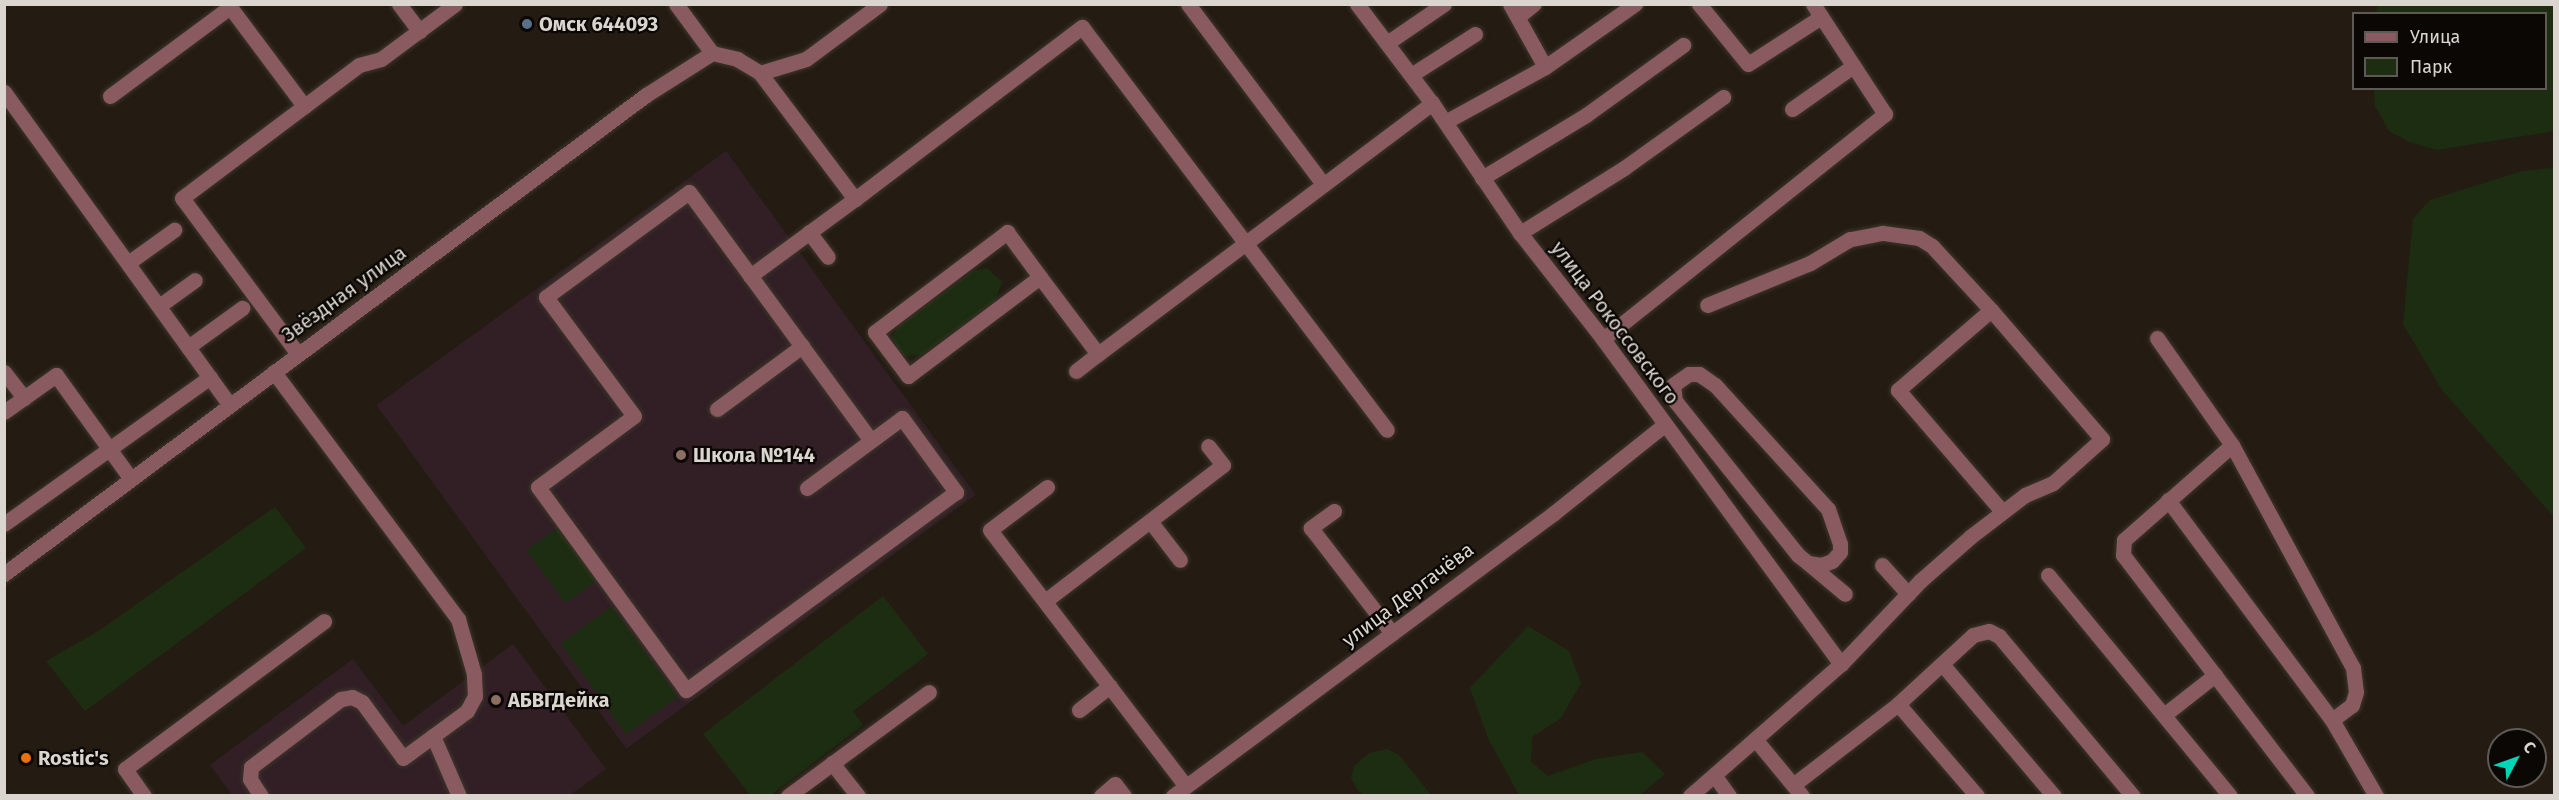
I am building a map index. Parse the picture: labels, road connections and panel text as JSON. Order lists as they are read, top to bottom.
{
  "streets": {
    "street": ["Звёздная улица", "улица Рокоссовского", "улица Дергачёва"]
  },
  "crossings": [
    ["улица Рокоссовского", "улица Дергачёва"]
  ],
  "places": [
    "Омск 644093",
    "Школа №144",
    "АБВГДейка",
    "Rostic's"
  ],
  "legend": ["Улица", "Парк"],
  "north": "top right"
}
